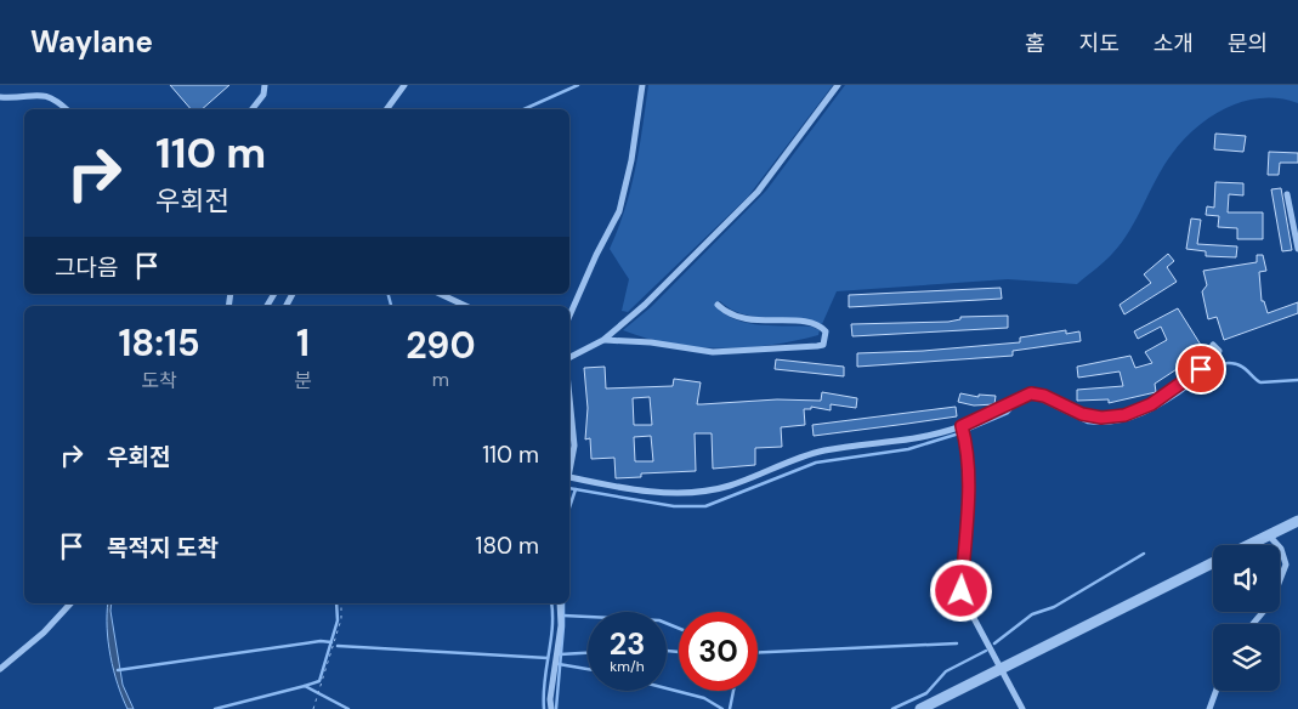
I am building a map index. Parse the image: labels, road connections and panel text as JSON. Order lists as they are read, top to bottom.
{
  "page": {
    "header": "Waylane",
    "nav": [
      "홈",
      "지도",
      "소개",
      "문의"
    ],
    "turn": ["110 m", "우회전"],
    "then": "그다음",
    "eta": [
      "18:15",
      "도착",
      "1",
      "분",
      "290",
      "m"
    ],
    "list": [
      {
        "name": "우회전",
        "value": "110 m"
      },
      {
        "name": "목적지 도착",
        "value": "180 m"
      }
    ],
    "speed": "23 km/h",
    "limit": "30"
  }
}
